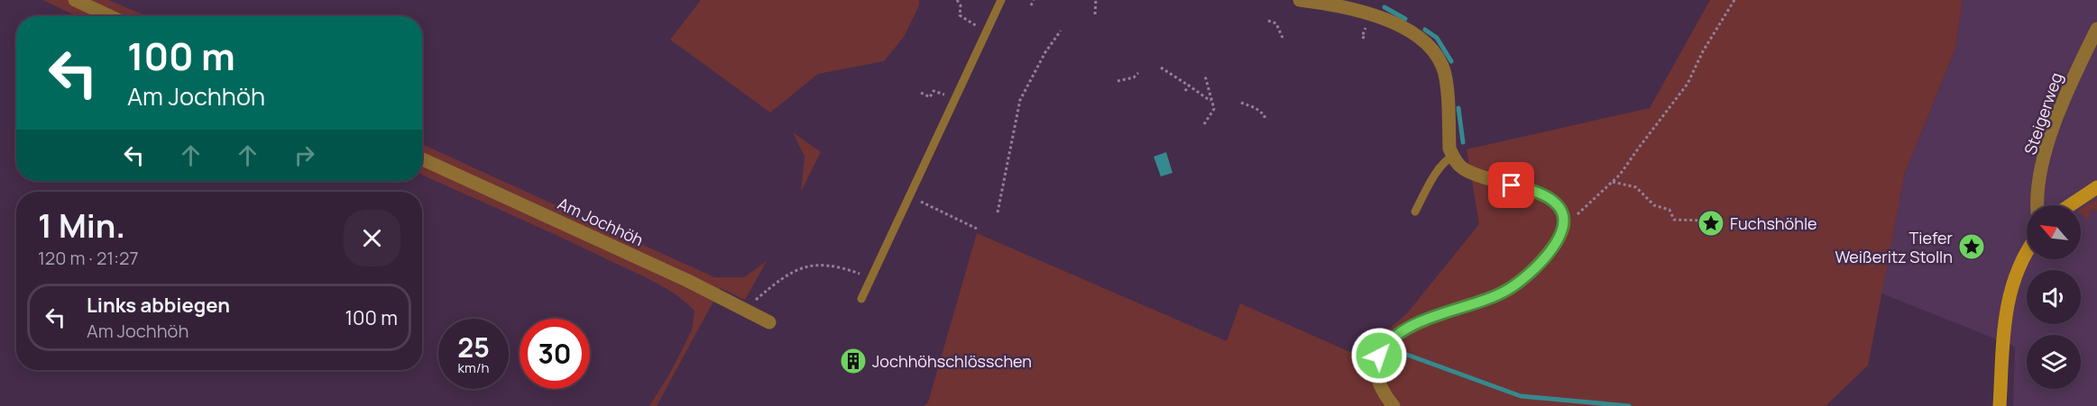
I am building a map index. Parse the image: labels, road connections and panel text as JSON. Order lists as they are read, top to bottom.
{
  "streets": {
    "street": ["Steigerweg", "Am Jochhöh"]
  },
  "places": {
    "place": ["Fuchshöhle", "Tiefer Weißeritz Stolln"],
    "building": ["Jochhöhschlösschen"]
  },
  "north": "top left",
  "page": {
    "turn": ["100 m", "Am Jochhöh"],
    "heading": ["1 Min.", "120 m · 21:27"],
    "list": [
      {
        "name": "Links abbiegen",
        "note": "Am Jochhöh",
        "value": "100 m"
      }
    ],
    "speed": "25 km/h",
    "limit": "30"
  }
}
